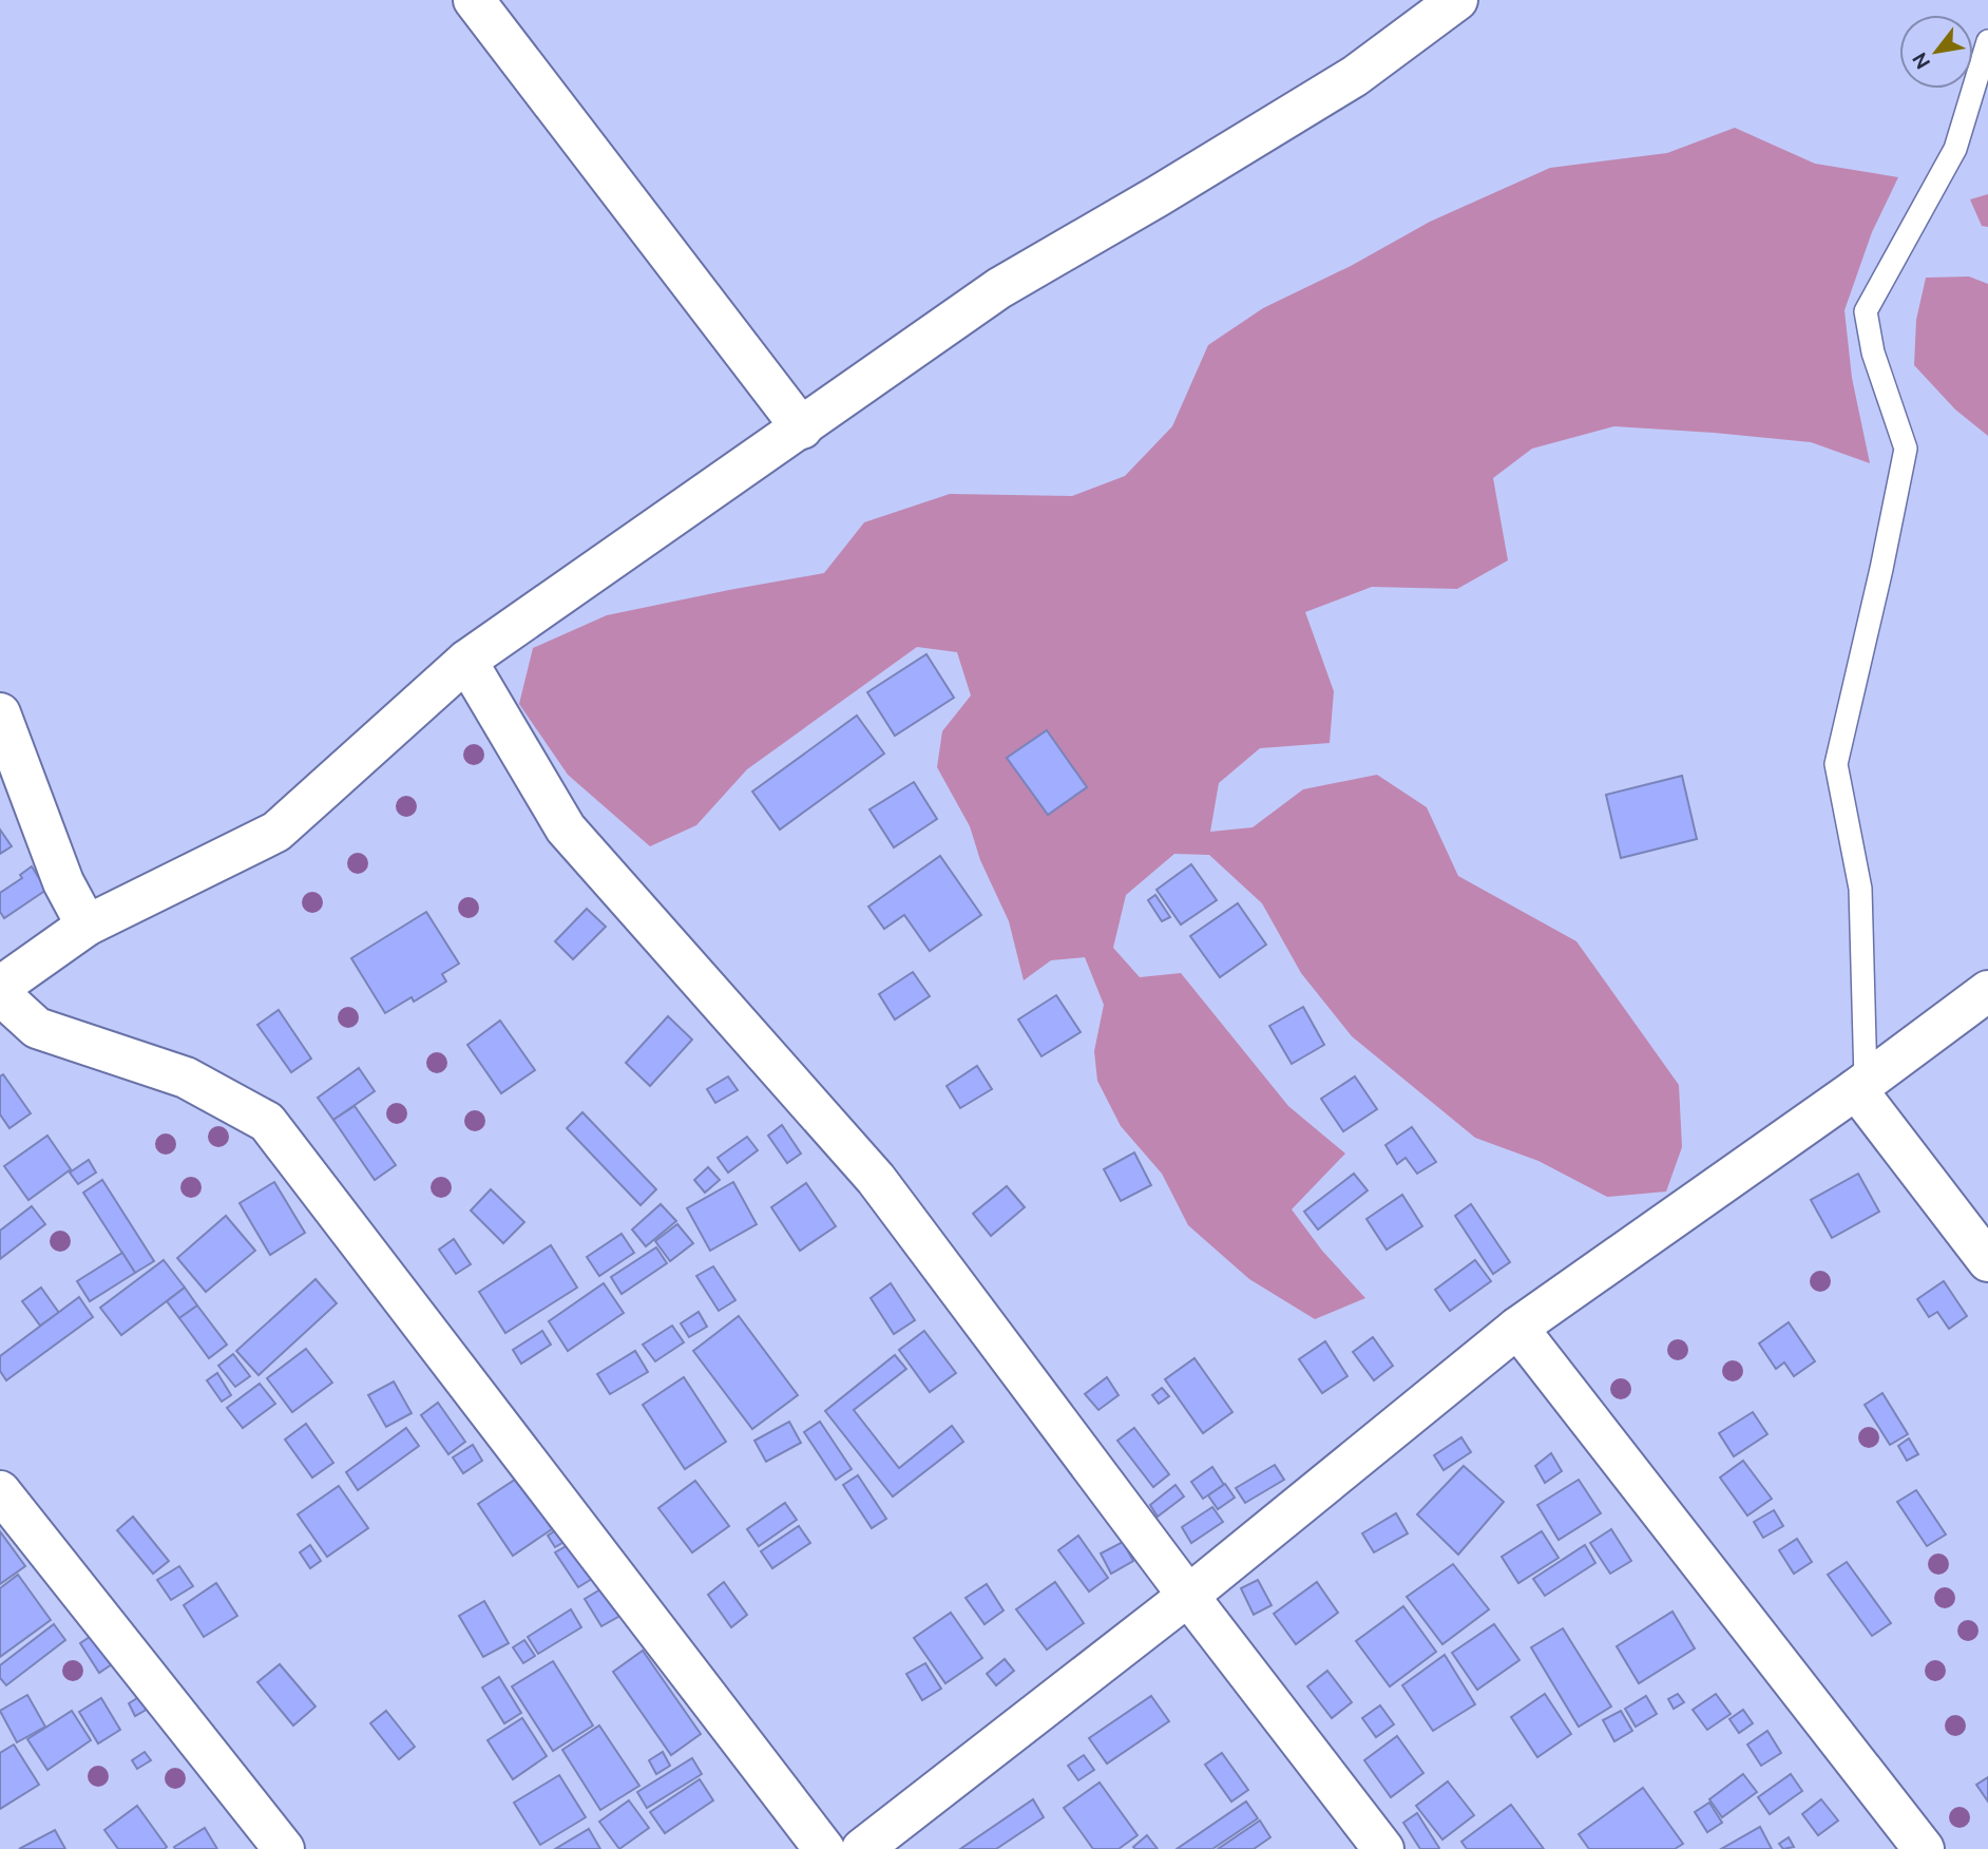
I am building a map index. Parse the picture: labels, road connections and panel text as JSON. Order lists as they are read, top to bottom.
{
  "north": "bottom left"
}
